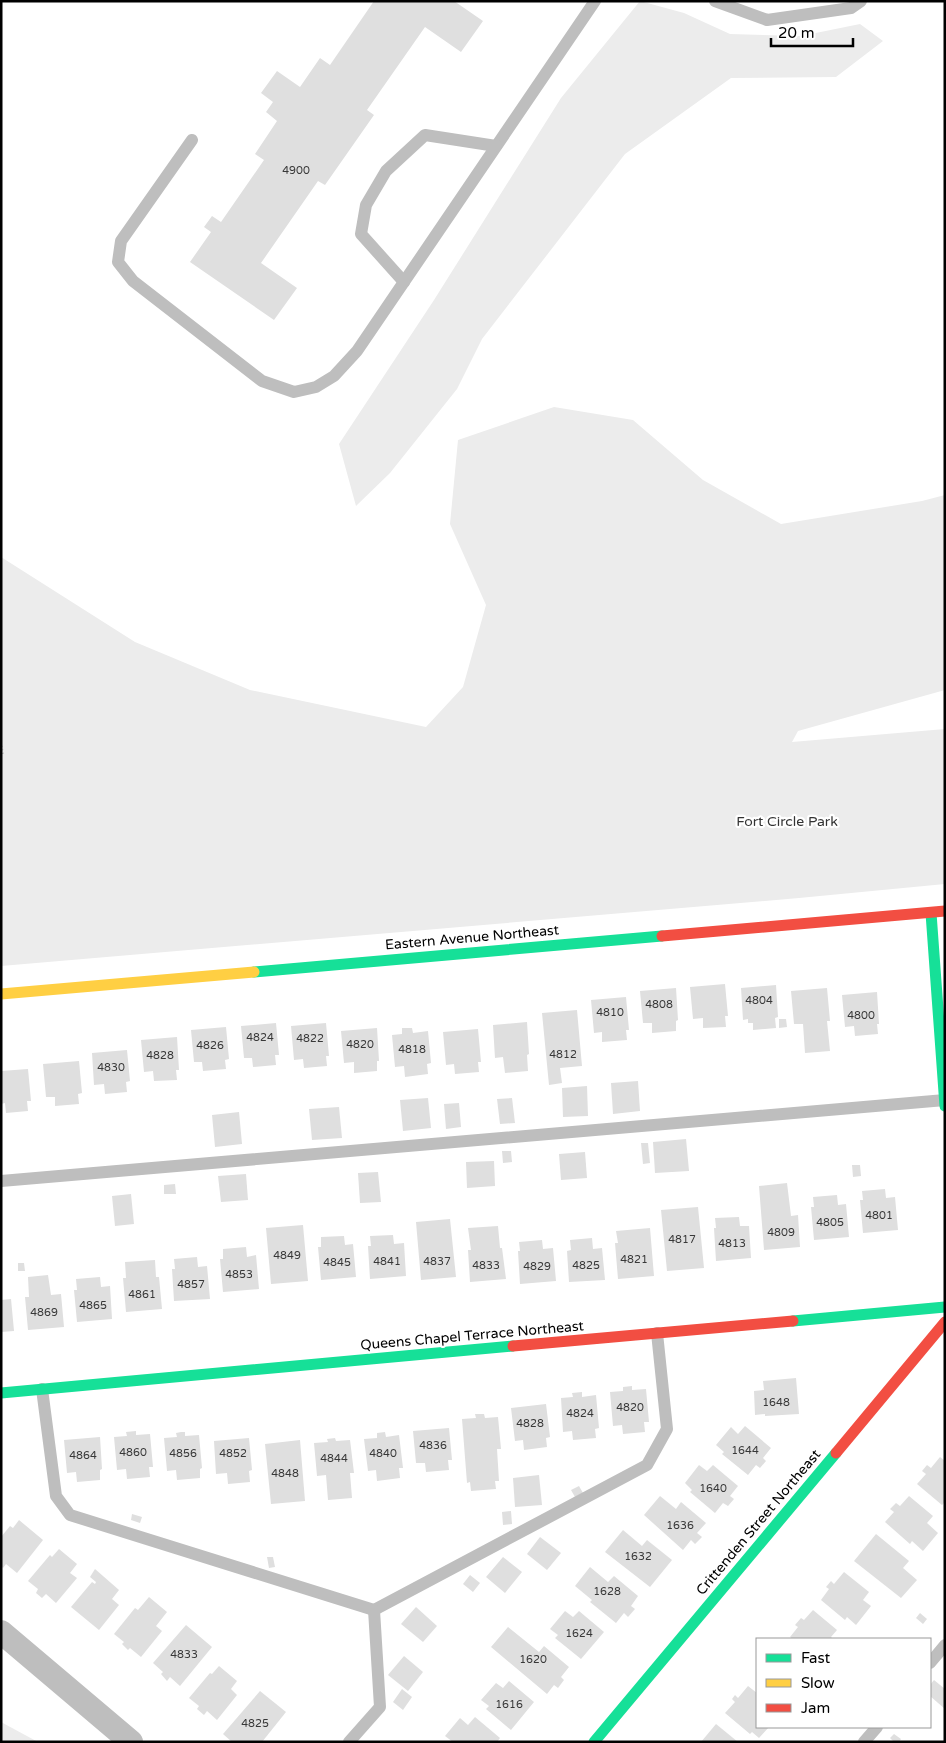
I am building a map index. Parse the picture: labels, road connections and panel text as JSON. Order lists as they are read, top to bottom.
{
  "streets": {
    "street": ["Eastern Avenue Northeast", "Queens Chapel Terrace Northeast", "Crittenden Street Northeast"]
  },
  "parks": ["Fort Circle Park"],
  "house_numbers": [
    "4900",
    "4804",
    "4808",
    "4810",
    "4800",
    "4824",
    "4822",
    "4820",
    "4826",
    "4818",
    "4812",
    "4828",
    "4830",
    "4801",
    "4805",
    "4809",
    "4817",
    "4813",
    "4849",
    "4821",
    "4841",
    "4837",
    "4845",
    "4833",
    "4825",
    "4829",
    "4853",
    "4857",
    "4861",
    "4865",
    "4869",
    "1648",
    "4820",
    "4824",
    "4828",
    "4836",
    "1644",
    "4860",
    "4856",
    "4852",
    "4840",
    "4864",
    "4844",
    "4848",
    "1640",
    "1636",
    "1632",
    "1628",
    "1624",
    "4833",
    "1620",
    "1616",
    "4825"
  ],
  "legend": ["Fast", "Slow", "Jam"],
  "scale_bar": "20 m"
}
